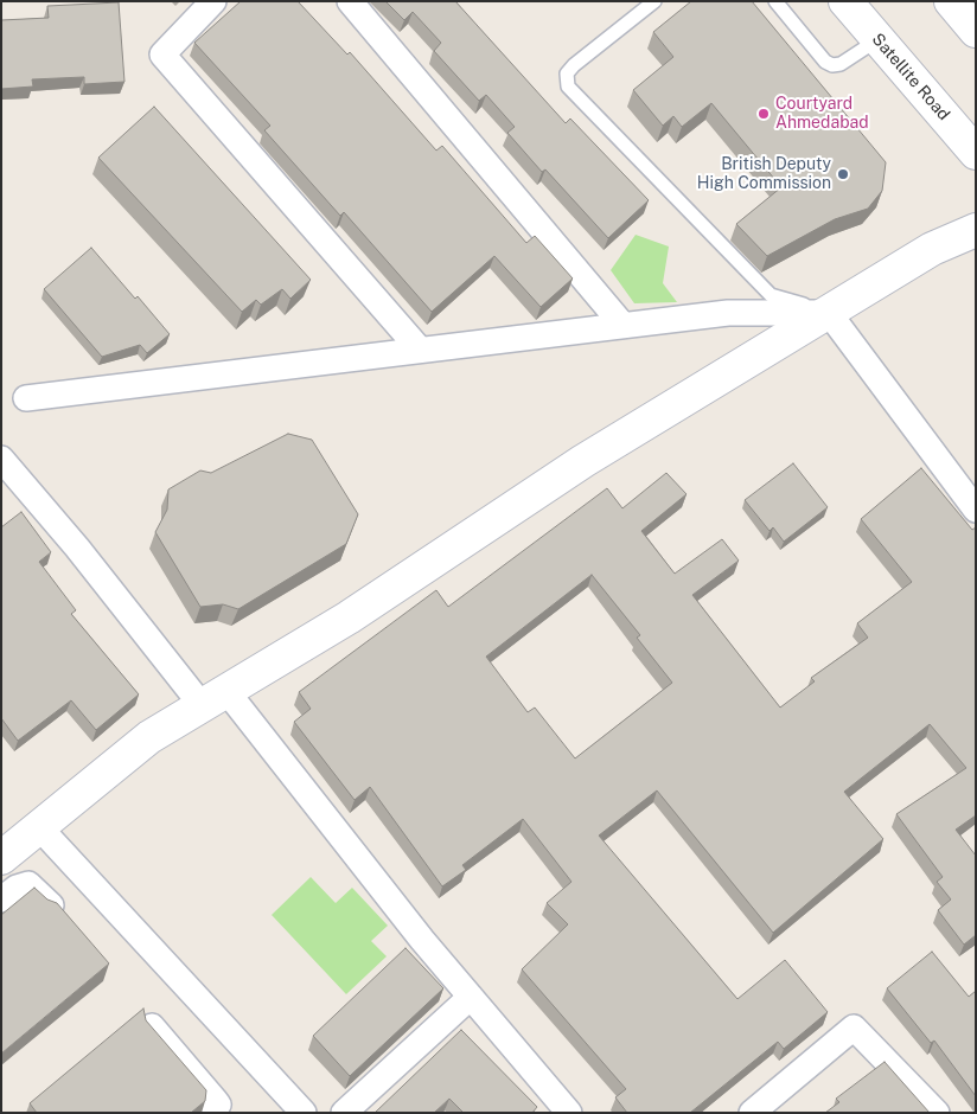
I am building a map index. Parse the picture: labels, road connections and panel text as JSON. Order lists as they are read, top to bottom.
{
  "streets": {
    "street": ["Satellite Road"]
  },
  "places": ["Courtyard Ahmedabad", "British Deputy High Commission"]
}
